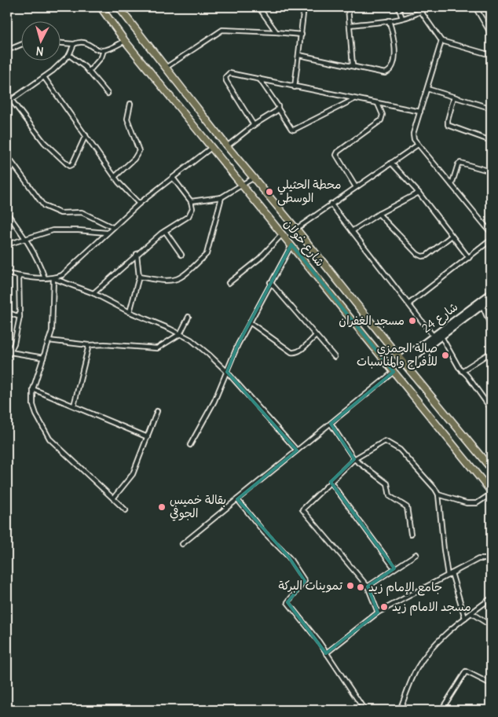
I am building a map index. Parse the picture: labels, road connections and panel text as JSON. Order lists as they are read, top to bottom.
{
  "streets": {
    "main road": ["شارع خولان"],
    "street": ["شارع 24"]
  },
  "crossings": [
    ["شارع خولان", "شارع 24"]
  ],
  "places": [
    "محطة الحثيلي الوسطى",
    "مسجد الغفران",
    "صالة الحمزي للأفراح والمناسبات",
    "بقالة خميس الجوفي",
    "تموينات البركة",
    "جامع الإمام زيد",
    "مسجد الامام زيد"
  ],
  "north": "bottom"
}
